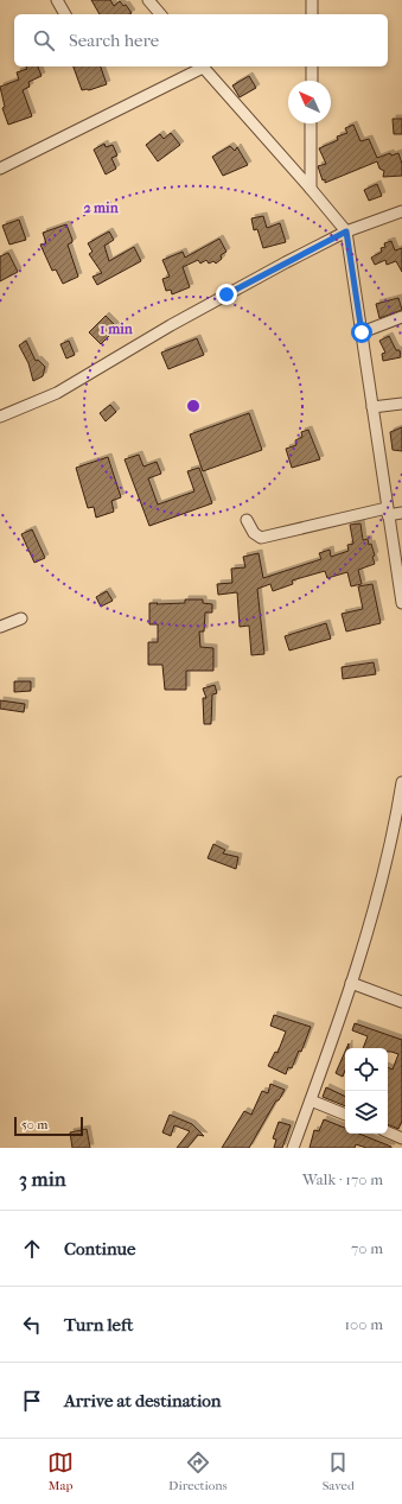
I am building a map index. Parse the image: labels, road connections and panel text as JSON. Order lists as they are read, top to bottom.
{
  "scale_bar": "50 m",
  "north": "top left",
  "page": {
    "search": "Search here",
    "scale": "50 m",
    "heading": ["3 min", "Walk · 170 m"],
    "list": [
      ["Continue", "70 m"],
      ["Turn left", "100 m"],
      "Arrive at destination"
    ],
    "nav": ["Map", "Directions", "Saved"]
  },
  "rings": ["2 min", "1 min"]
}
